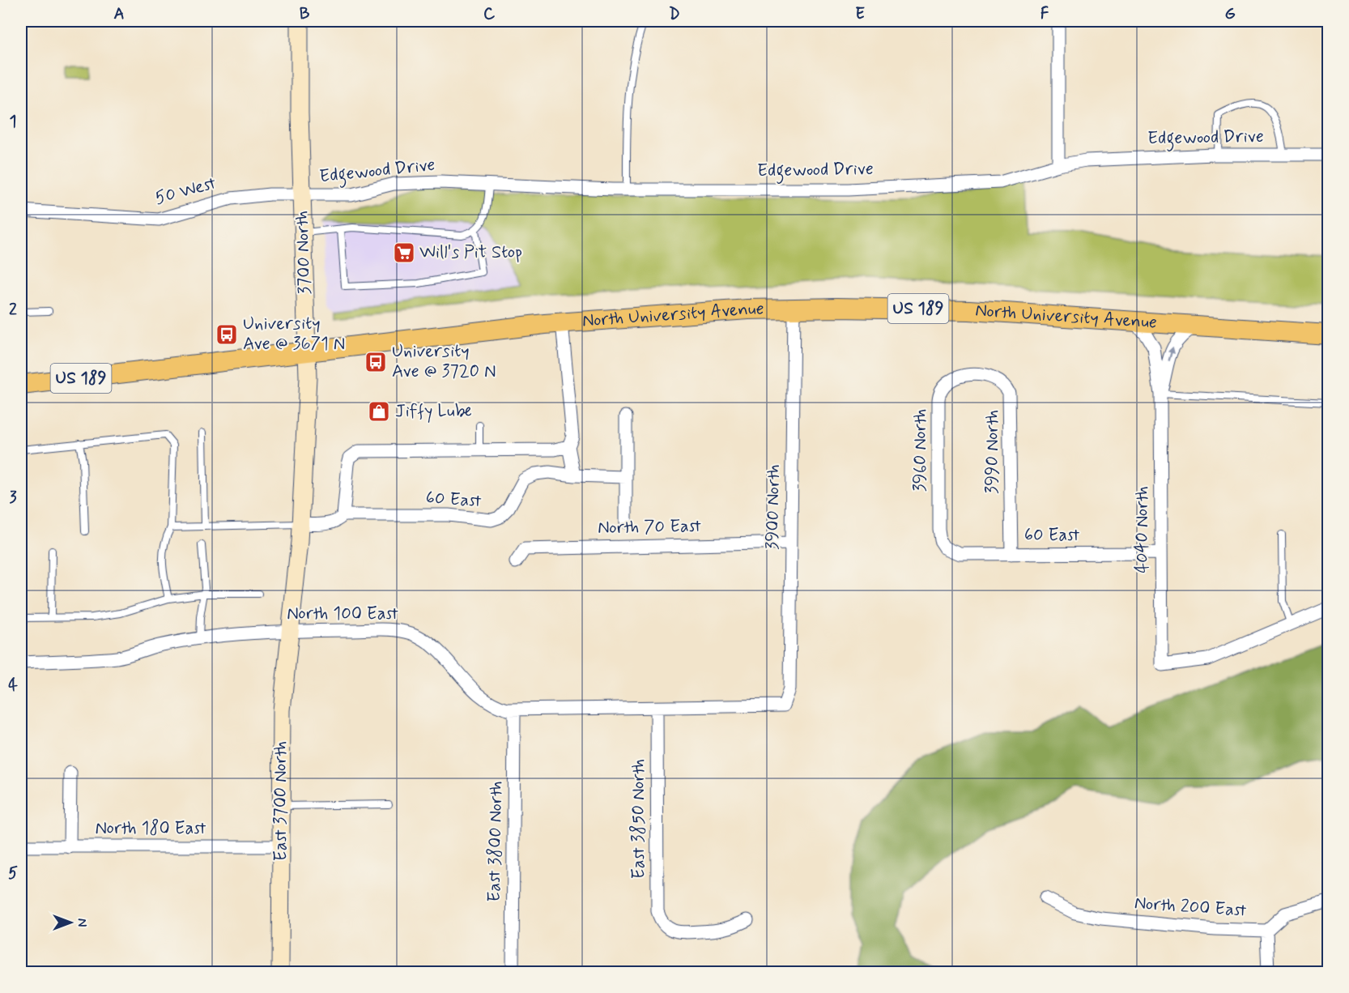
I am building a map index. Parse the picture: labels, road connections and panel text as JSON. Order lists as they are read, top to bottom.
{
  "streets": {
    "highway": ["US 189", "North University Avenue"],
    "main road": ["3700 North", "East 3700 North"],
    "street": [
      "Edgewood Drive",
      "50 West",
      "3960 North",
      "3990 North",
      "60 East",
      "3900 North",
      "North 70 East",
      "4040 North",
      "North 100 East",
      "East 3850 North",
      "North 180 East",
      "East 3800 North",
      "North 200 East"
    ]
  },
  "crossings": [
    ["Edgewood Drive", "50 West"],
    ["Edgewood Drive", "3700 North"],
    ["50 West", "3700 North"],
    ["3700 North", "North University Avenue"],
    ["3700 North", "North 100 East"],
    ["3700 North", "East 3700 North"],
    ["North University Avenue", "3900 North"],
    ["North University Avenue", "4040 North"],
    ["3960 North", "3990 North"],
    ["3960 North", "60 East"],
    ["3990 North", "60 East"],
    ["60 East", "4040 North"],
    ["3900 North", "North 70 East"],
    ["3900 North", "North 100 East"],
    ["North 100 East", "East 3700 North"],
    ["North 100 East", "East 3850 North"],
    ["North 100 East", "East 3800 North"],
    ["East 3700 North", "North 180 East"]
  ],
  "places": {
    "supermarket": ["Will's Pit Stop"],
    "bus stop": ["University Ave @ 3671 N", "University Ave @ 3720 N"],
    "shop": ["Jiffy Lube"]
  },
  "north": "right",
  "grid": {
    "columns": [
      "A",
      "B",
      "C",
      "D",
      "E",
      "F",
      "G"
    ],
    "rows": [
      "1",
      "2",
      "3",
      "4",
      "5"
    ]
  }
}
